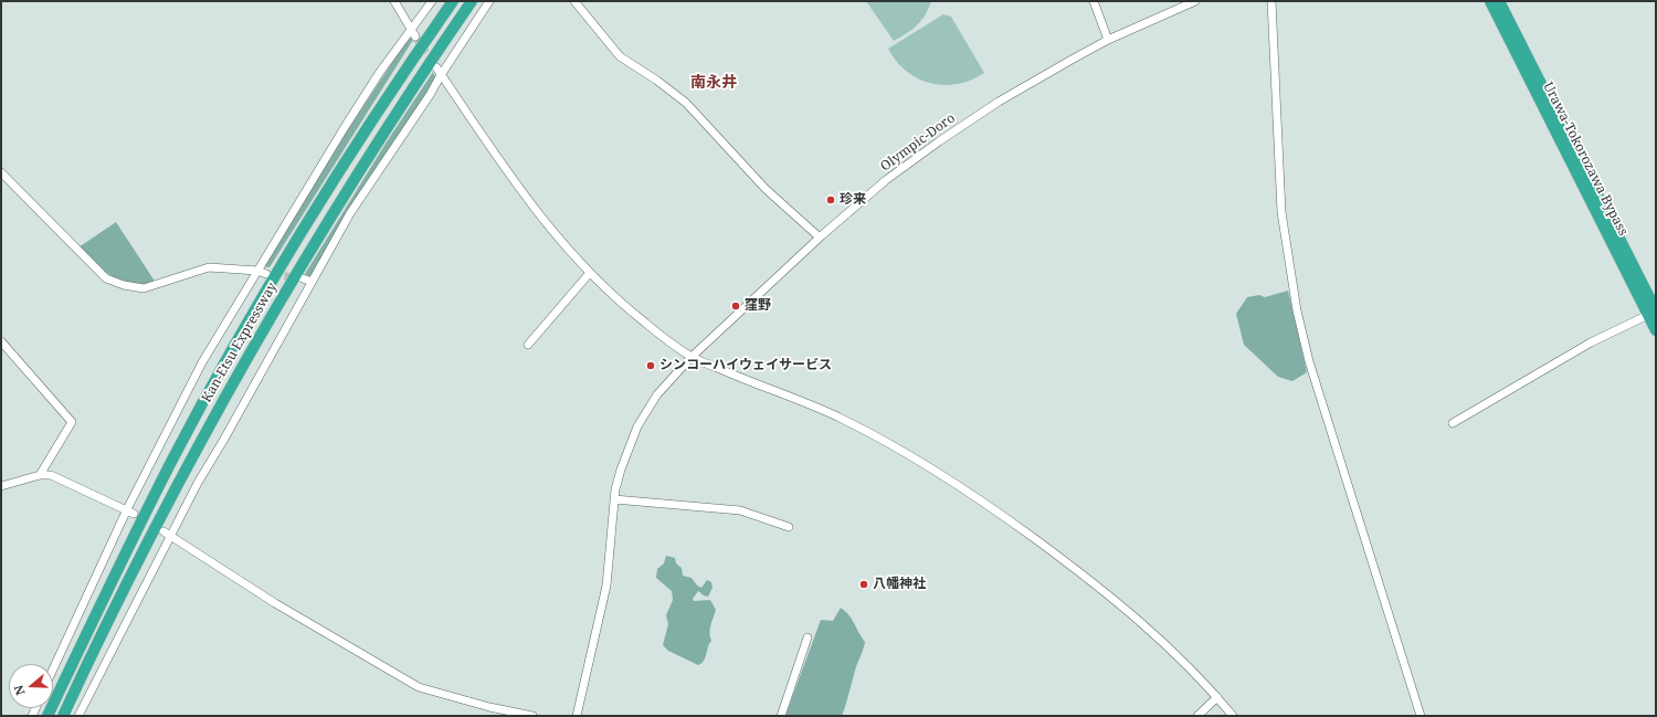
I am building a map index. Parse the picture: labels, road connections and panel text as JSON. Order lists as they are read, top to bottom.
{
  "streets": {
    "highway": ["Urawa-Tokorozawa Bypass", "Kan-Etsu Expressway"],
    "street": ["Olympic-Doro"]
  },
  "districts": ["南永井"],
  "places": [
    "珍来",
    "窪野",
    "シンコーハイウェイサービス",
    "八幡神社"
  ],
  "north": "left"
}
